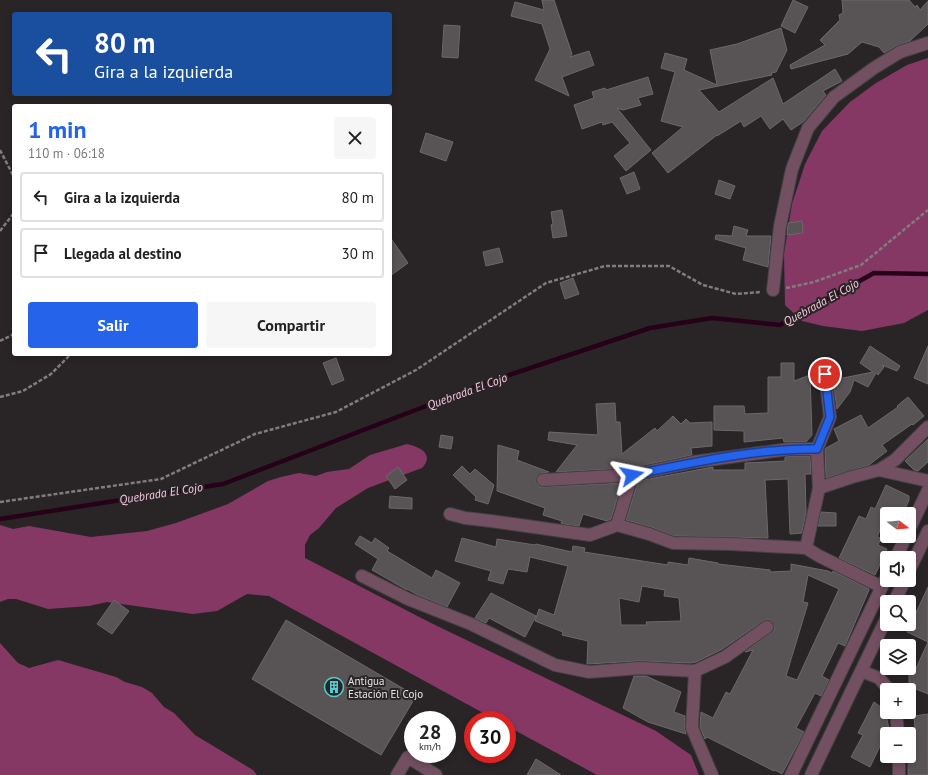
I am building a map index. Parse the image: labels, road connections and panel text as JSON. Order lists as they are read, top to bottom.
{
  "water": ["Quebrada El Cojo"],
  "places": {
    "building": ["Antigua Estación El Cojo"]
  },
  "north": "right",
  "page": {
    "turn": ["80 m", "Gira a la izquierda"],
    "heading": ["1 min", "110 m · 06:18"],
    "list": [
      {
        "name": "Gira a la izquierda",
        "value": "80 m"
      },
      {
        "name": "Llegada al destino",
        "value": "30 m"
      }
    ],
    "buttons": ["Salir", "Compartir"],
    "map_buttons": ["+", "−"],
    "speed": "28 km/h",
    "limit": "30"
  }
}
